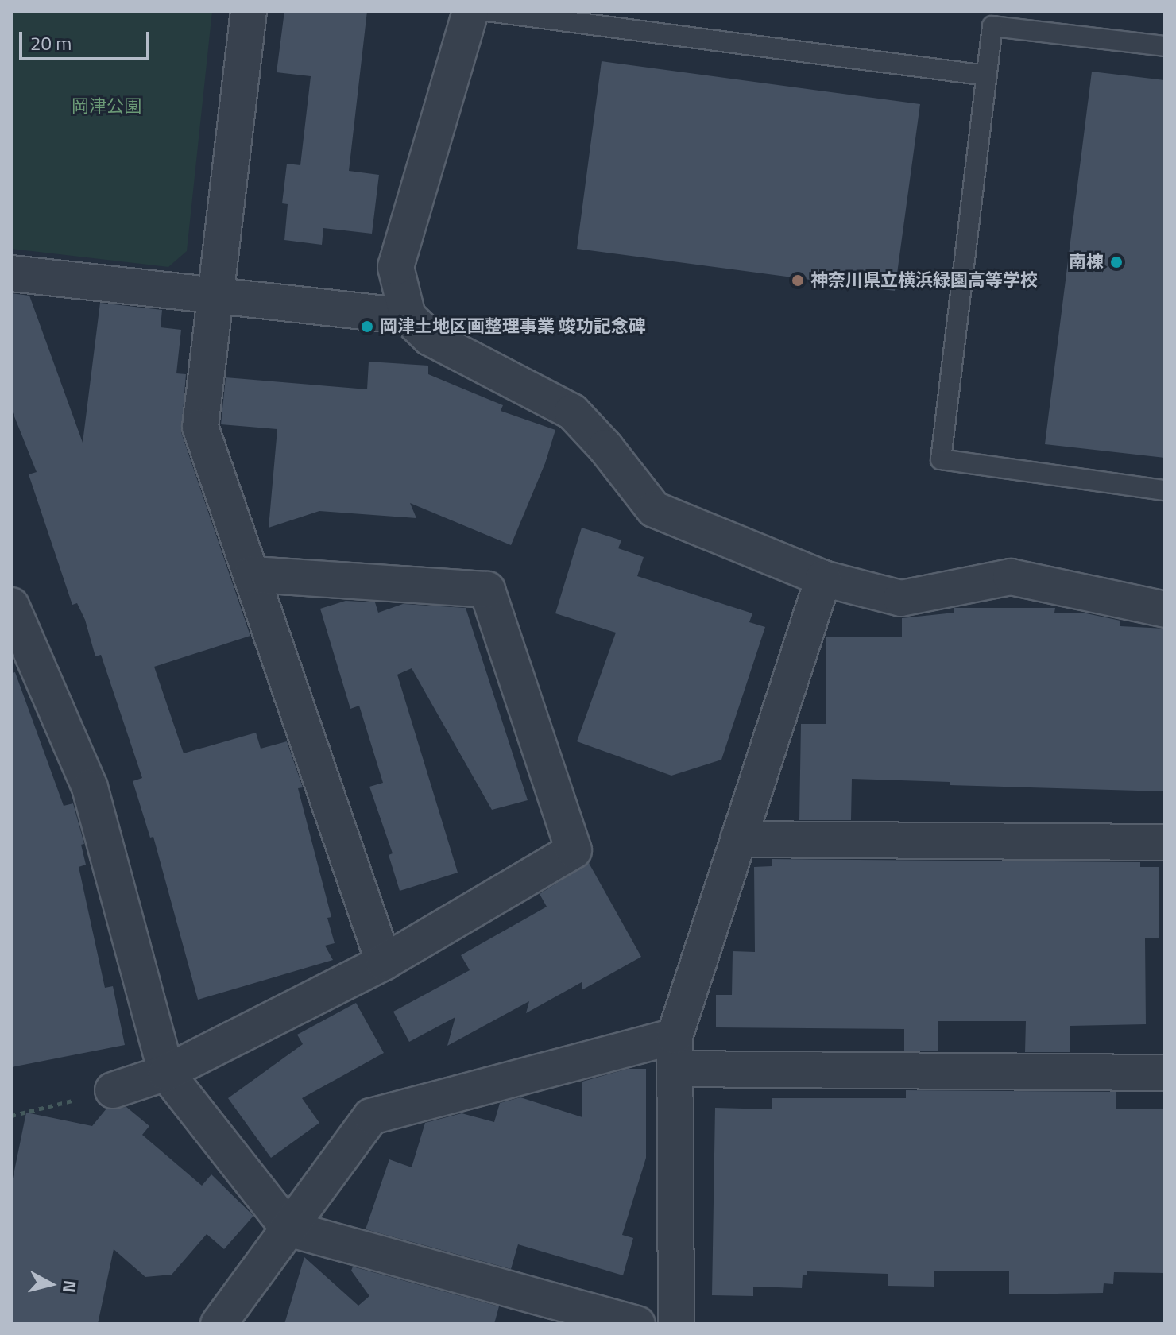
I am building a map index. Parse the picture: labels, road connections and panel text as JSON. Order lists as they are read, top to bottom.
{
  "parks": ["岡津公園"],
  "places": ["南棟", "神奈川県立横浜緑園高等学校", "岡津土地区画整理事業 竣功記念碑"],
  "scale_bar": "20 m",
  "north": "right"
}
